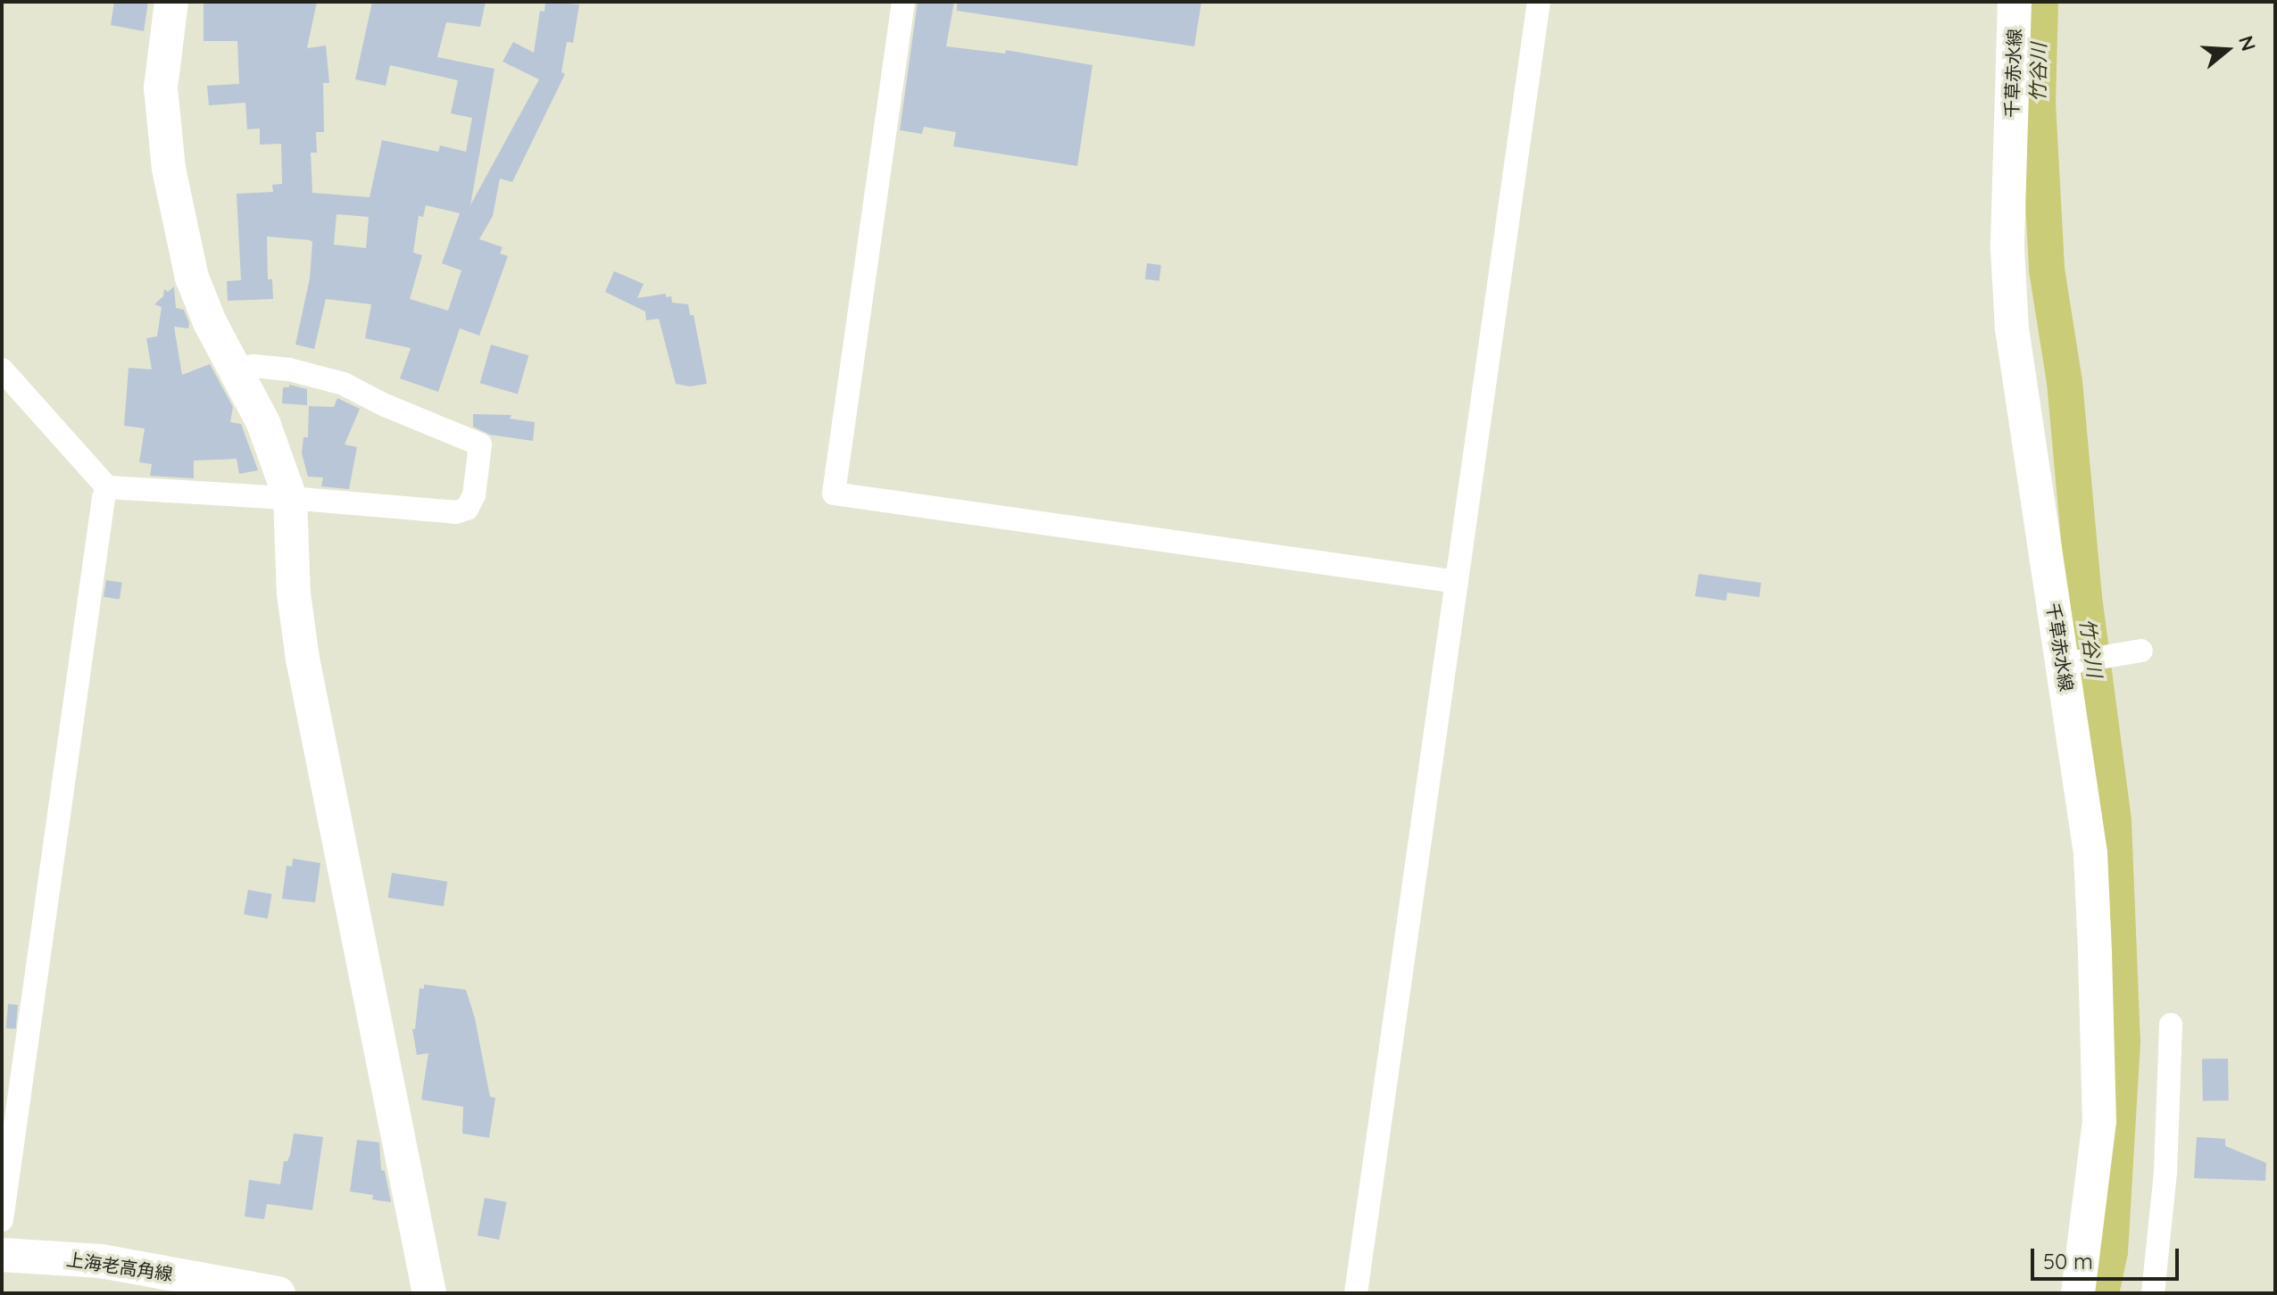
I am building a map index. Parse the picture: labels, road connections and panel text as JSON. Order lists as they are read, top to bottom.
{
  "streets": {
    "main road": ["千草赤水線", "上海老高角線"]
  },
  "water": ["竹谷川"],
  "scale_bar": "50 m",
  "north": "right"
}
